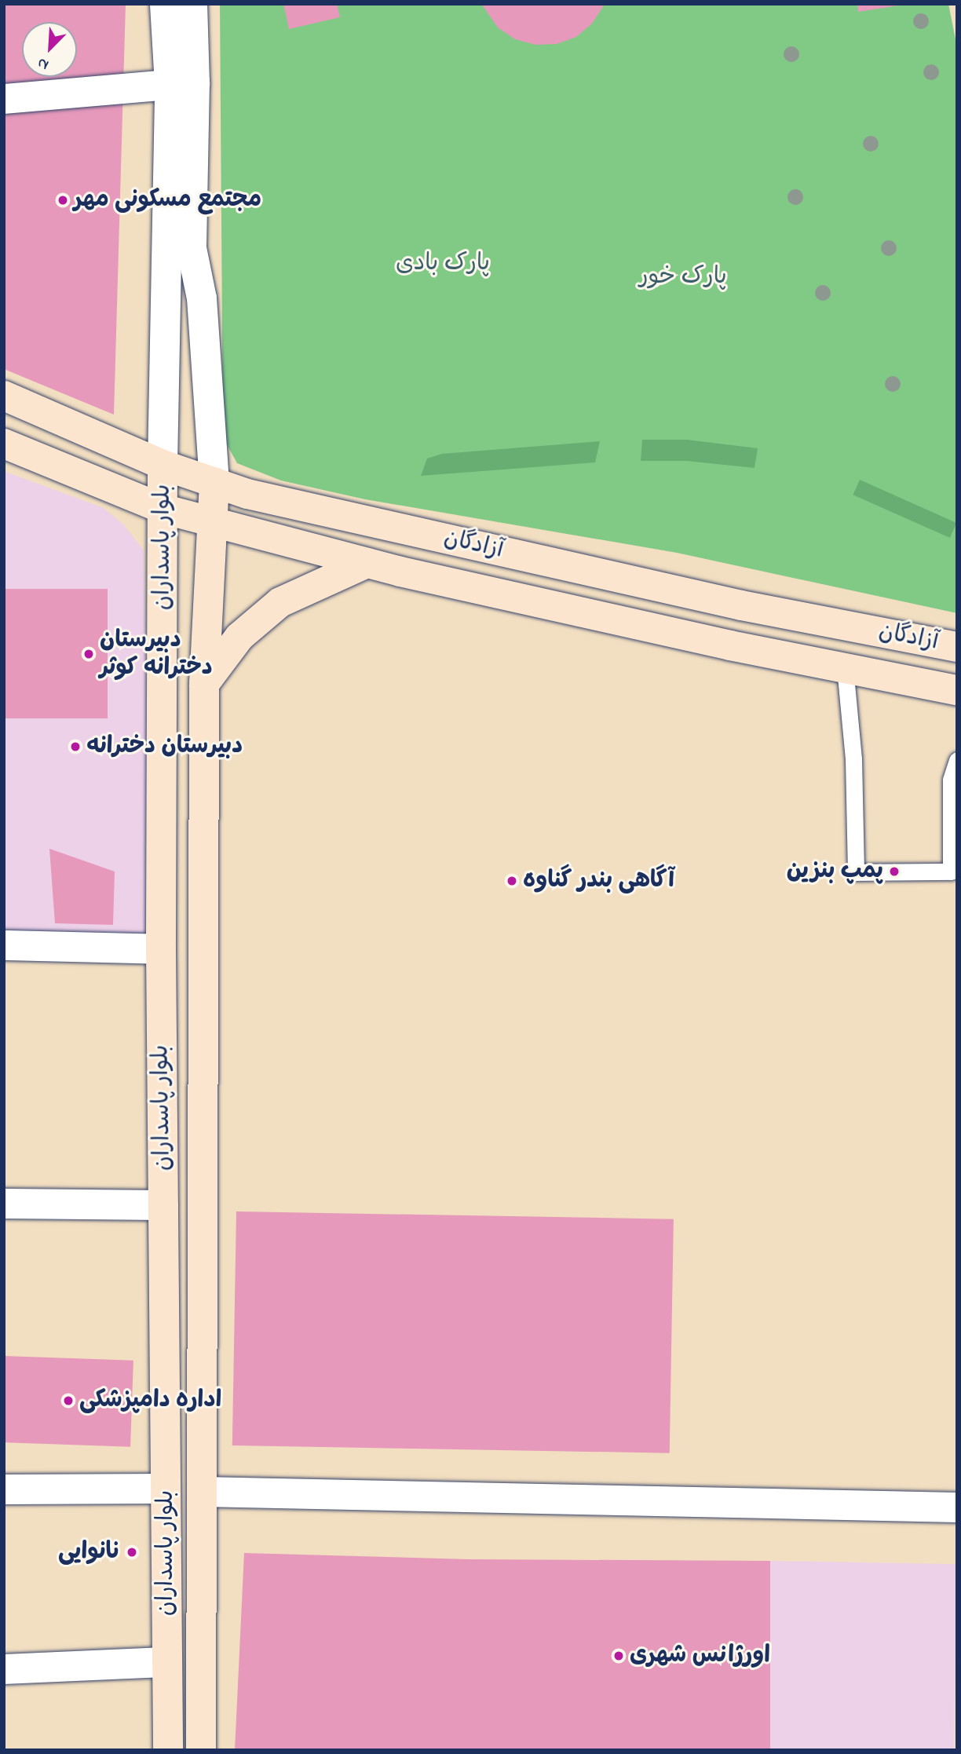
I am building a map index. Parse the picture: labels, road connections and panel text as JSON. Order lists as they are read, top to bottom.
{
  "streets": {
    "main road": ["آزادگان", "بلوار پاسداران"]
  },
  "crossings": [
    ["آزادگان", "بلوار پاسداران"]
  ],
  "parks": ["پارک بادی", "پارک خور"],
  "places": [
    "مجتمع مسکونی مهر",
    "دبیرستان دخترانه کوثر",
    "دبیرستان دخترانه",
    "پمپ بنزین",
    "آگاهی بندر گناوه",
    "اداره دامپزشکی",
    "نانوایی",
    "اورژانس شهری"
  ],
  "north": "bottom left"
}
